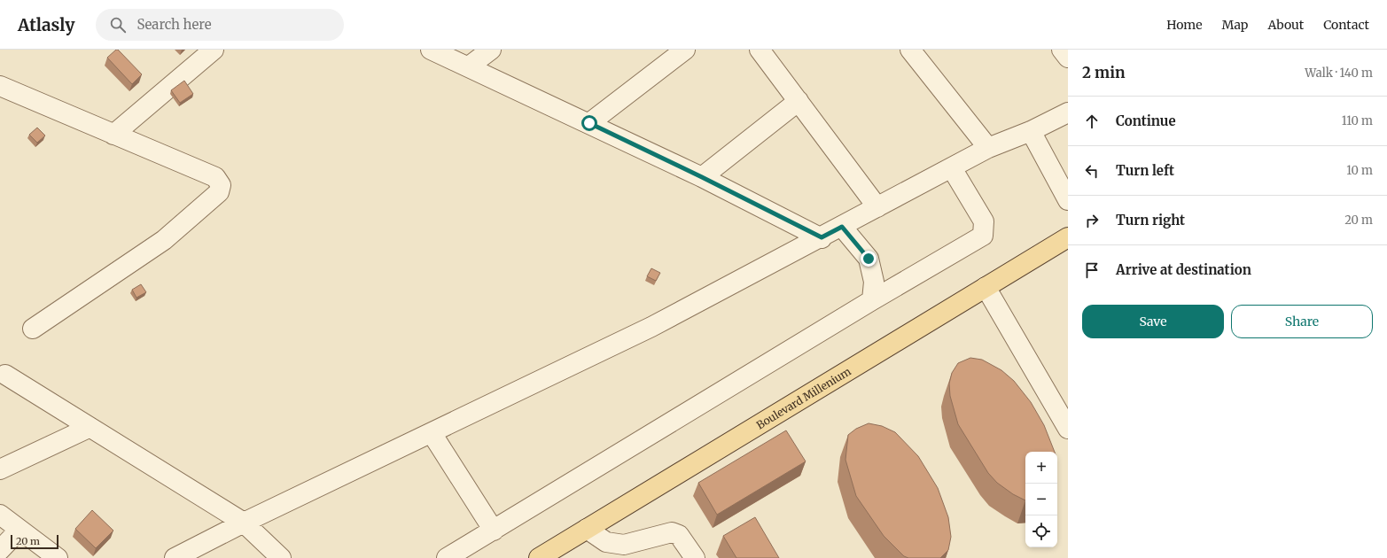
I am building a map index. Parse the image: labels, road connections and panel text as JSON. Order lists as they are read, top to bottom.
{
  "streets": {
    "main road": ["Boulevard Millenium"]
  },
  "scale_bar": "20 m",
  "page": {
    "header": "Atlasly",
    "search": "Search here",
    "nav": [
      "Home",
      "Map",
      "About",
      "Contact"
    ],
    "heading": ["2 min", "Walk · 140 m"],
    "list": [
      ["Continue", "110 m"],
      ["Turn left", "10 m"],
      ["Turn right", "20 m"],
      "Arrive at destination"
    ],
    "buttons": ["Save", "Share"],
    "map_buttons": ["+", "−"],
    "scale": "20 m"
  }
}
